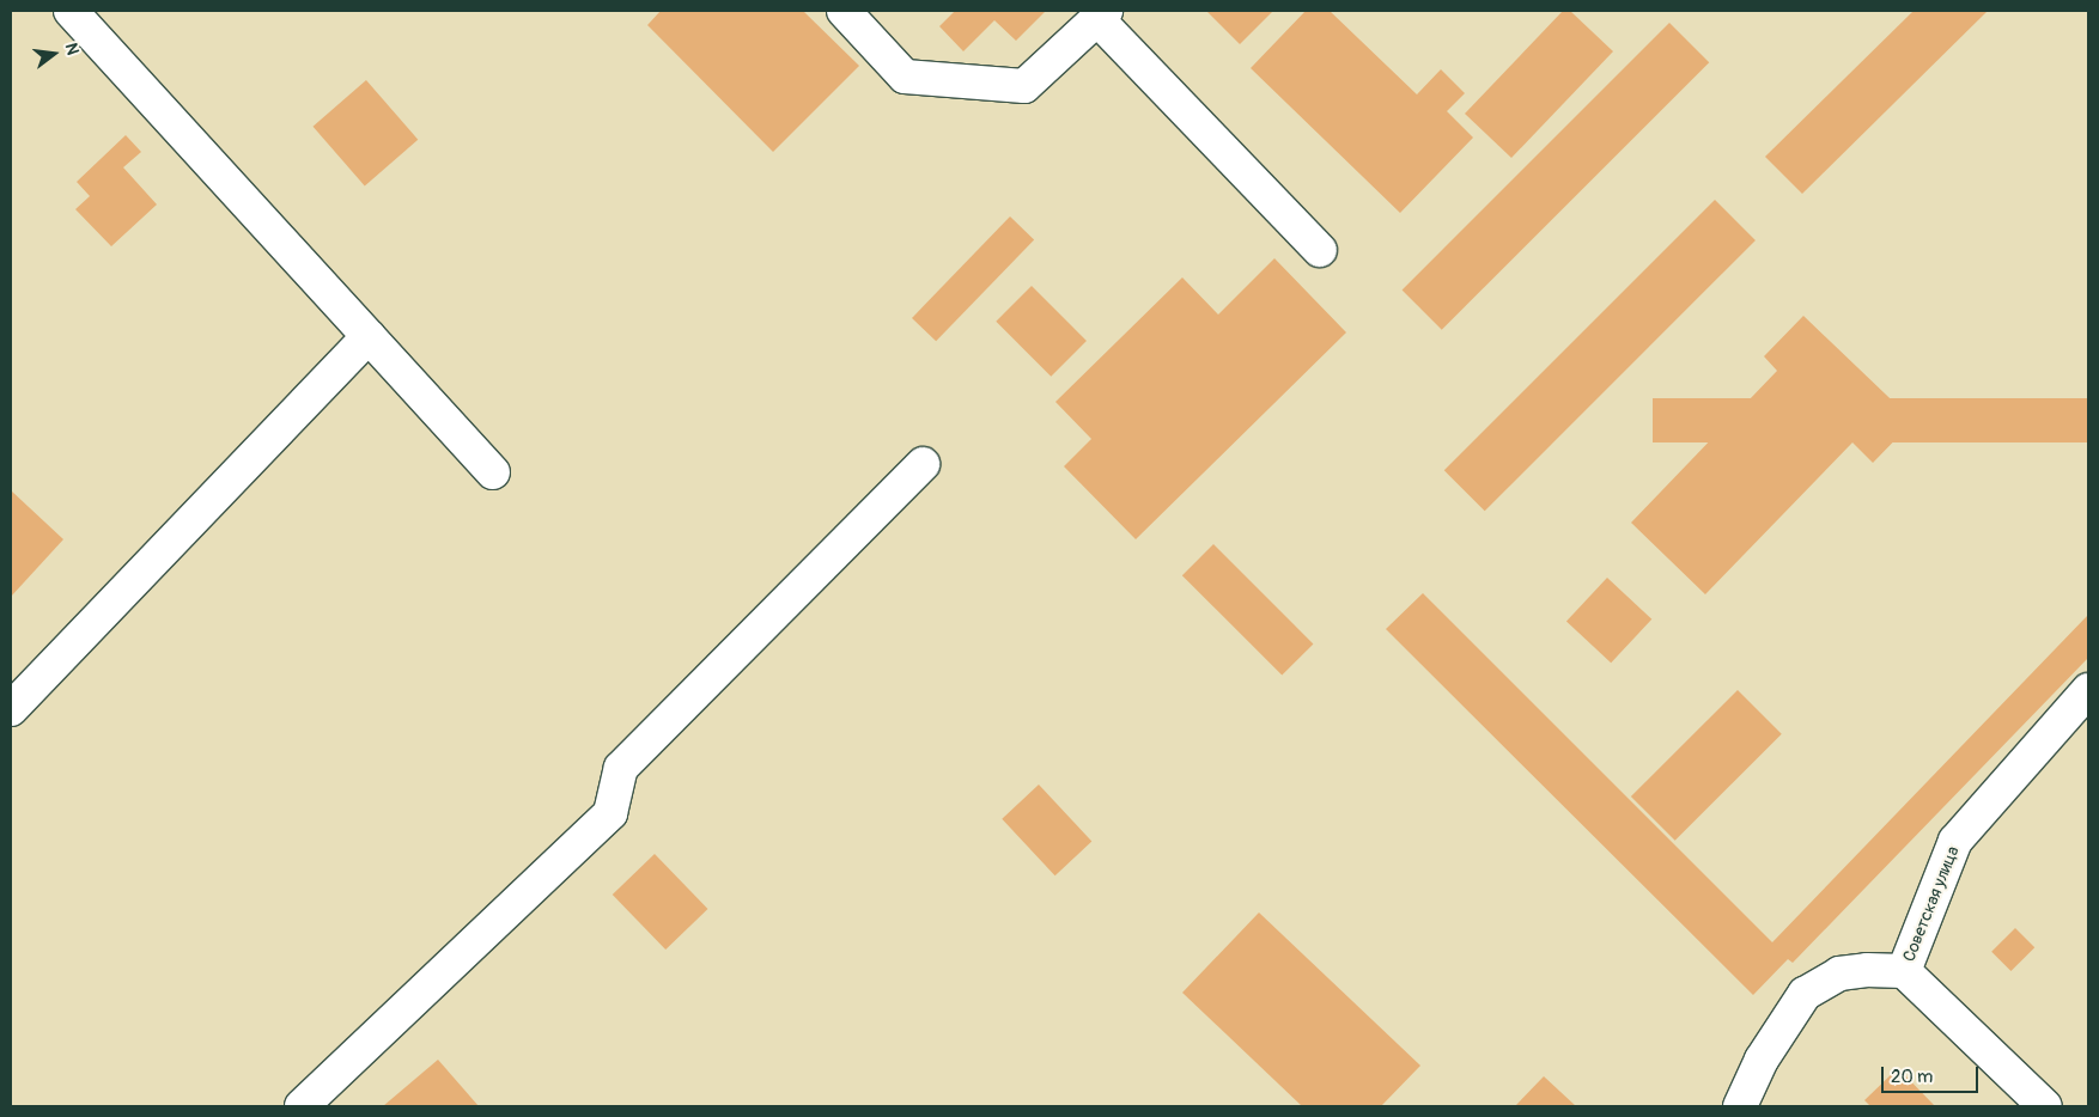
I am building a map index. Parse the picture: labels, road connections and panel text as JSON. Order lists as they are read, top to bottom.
{
  "streets": {
    "street": ["Советская улица"]
  },
  "scale_bar": "20 m",
  "north": "right"
}
